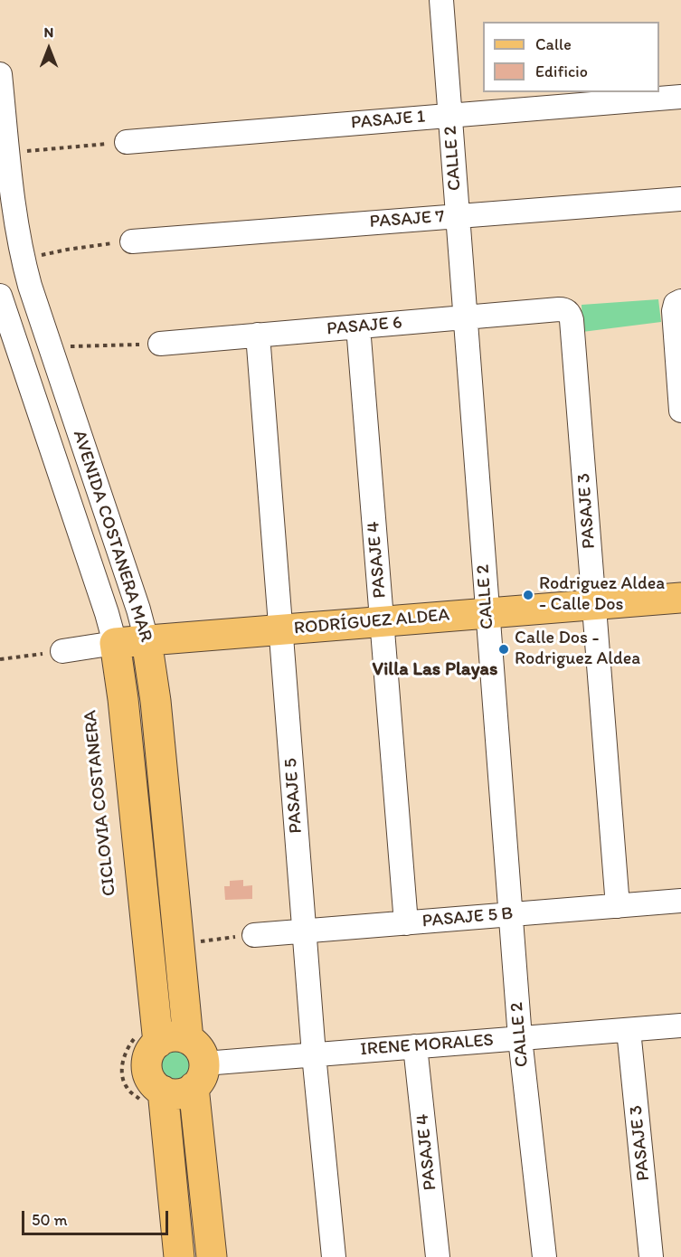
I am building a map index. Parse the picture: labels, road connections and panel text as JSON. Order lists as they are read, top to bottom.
{
  "streets": {
    "main road": ["AVENIDA COSTANERA MAR", "RODRÍGUEZ ALDEA"],
    "street": [
      "PASAJE 1",
      "CALLE 2",
      "PASAJE 7",
      "PASAJE 6",
      "PASAJE 3",
      "PASAJE 4",
      "PASAJE 5",
      "PASAJE 5 B",
      "IRENE MORALES"
    ]
  },
  "crossings": [
    ["PASAJE 1", "CALLE 2"],
    ["CALLE 2", "PASAJE 7"],
    ["CALLE 2", "PASAJE 6"],
    ["CALLE 2", "RODRÍGUEZ ALDEA"],
    ["CALLE 2", "PASAJE 5 B"],
    ["CALLE 2", "IRENE MORALES"],
    ["PASAJE 6", "PASAJE 3"],
    ["PASAJE 6", "PASAJE 4"],
    ["PASAJE 6", "PASAJE 5"],
    ["PASAJE 3", "RODRÍGUEZ ALDEA"],
    ["PASAJE 3", "PASAJE 5 B"],
    ["PASAJE 3", "IRENE MORALES"],
    ["AVENIDA COSTANERA MAR", "RODRÍGUEZ ALDEA"],
    ["PASAJE 4", "RODRÍGUEZ ALDEA"],
    ["PASAJE 4", "PASAJE 5 B"],
    ["PASAJE 4", "IRENE MORALES"],
    ["RODRÍGUEZ ALDEA", "PASAJE 5"],
    ["PASAJE 5", "PASAJE 5 B"],
    ["PASAJE 5", "IRENE MORALES"]
  ],
  "districts": ["Villa Las Playas"],
  "places": ["Rodriguez Aldea - Calle Dos", "Calle Dos - Rodriguez Aldea"],
  "legend": ["Calle", "Edificio"],
  "scale_bar": "50 m",
  "north": "top"
}
